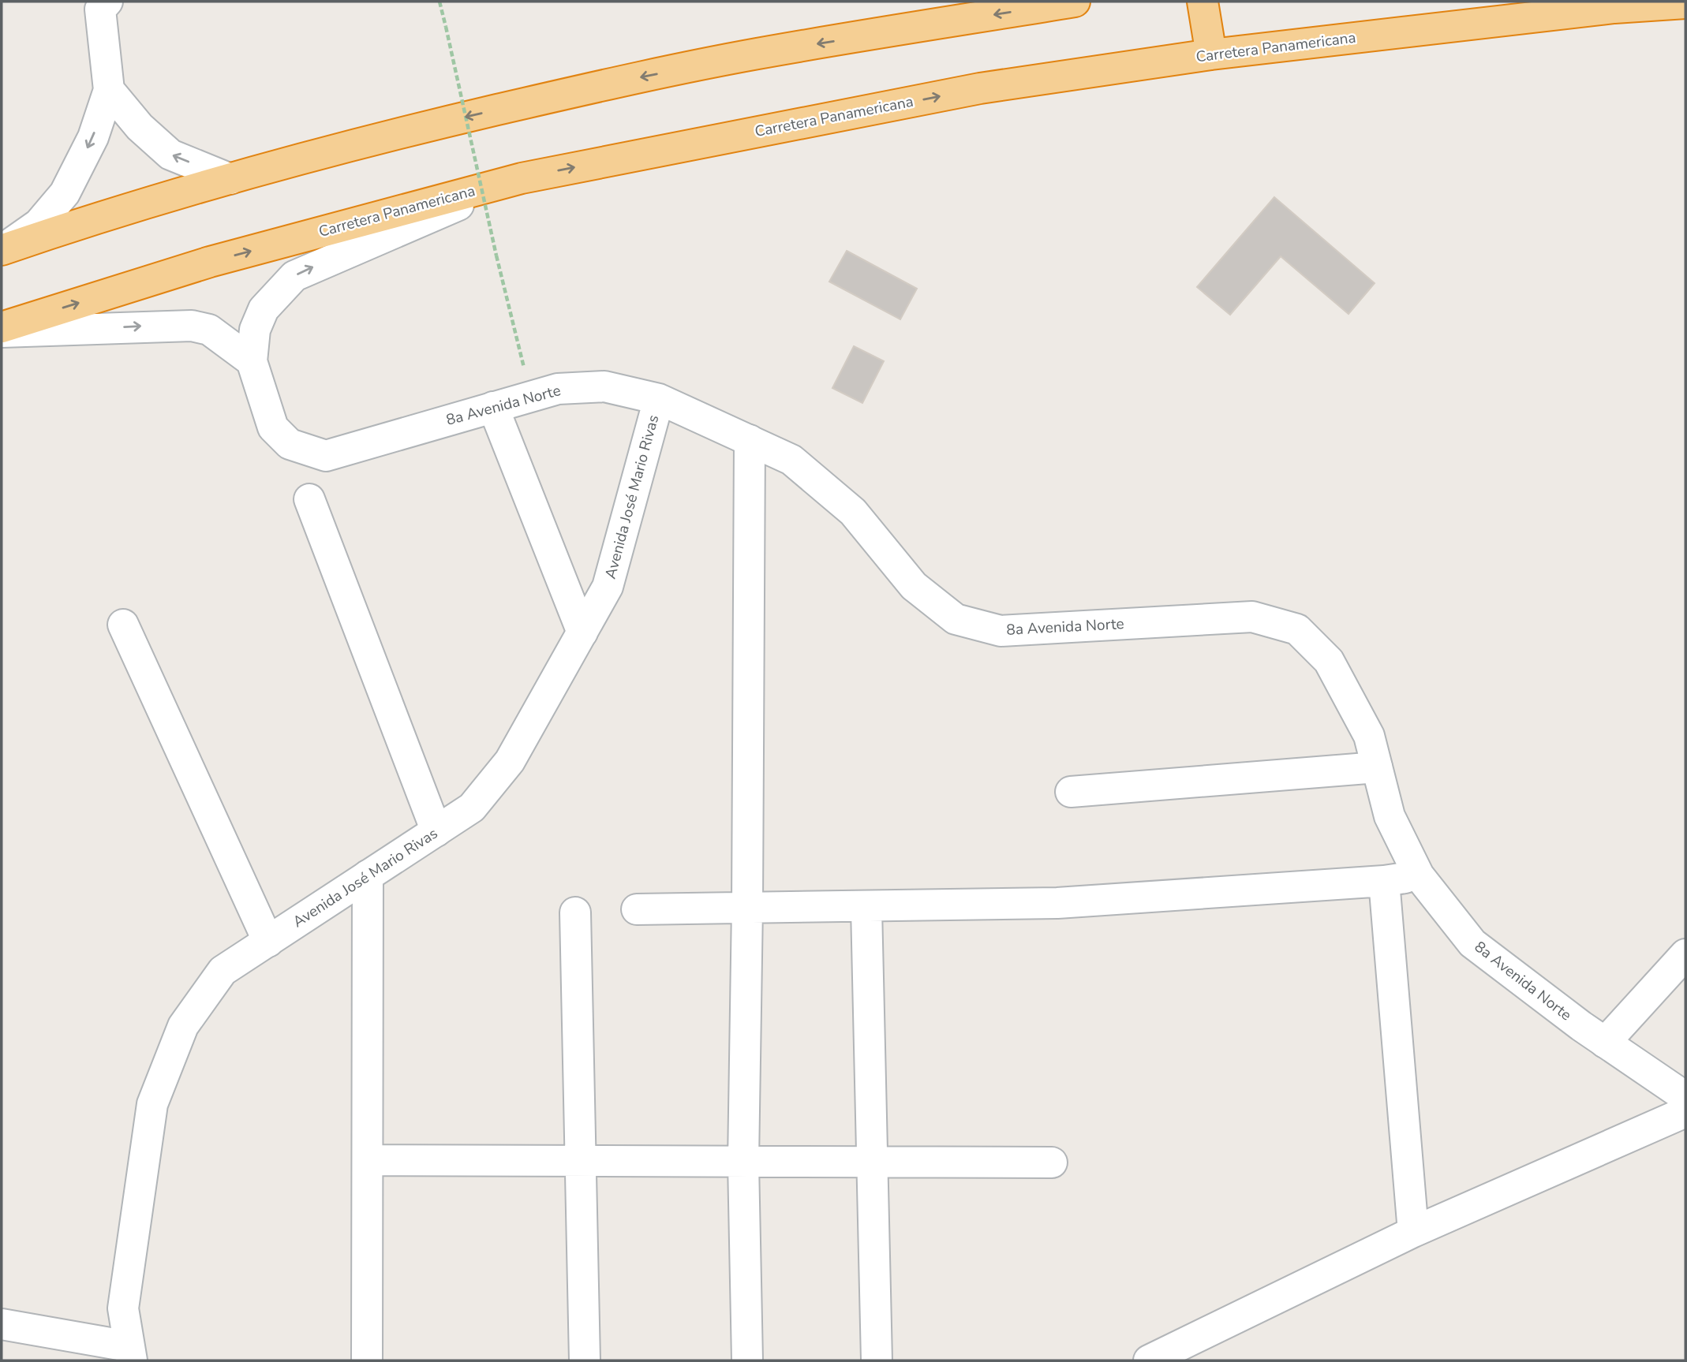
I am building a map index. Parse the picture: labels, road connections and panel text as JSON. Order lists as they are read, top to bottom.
{
  "streets": {
    "highway": ["Carretera Panamericana"],
    "street": ["8a Avenida Norte", "Avenida José Mario Rivas"]
  },
  "crossings": [
    ["Carretera Panamericana", "8a Avenida Norte"],
    ["8a Avenida Norte", "Avenida José Mario Rivas"]
  ]
}
